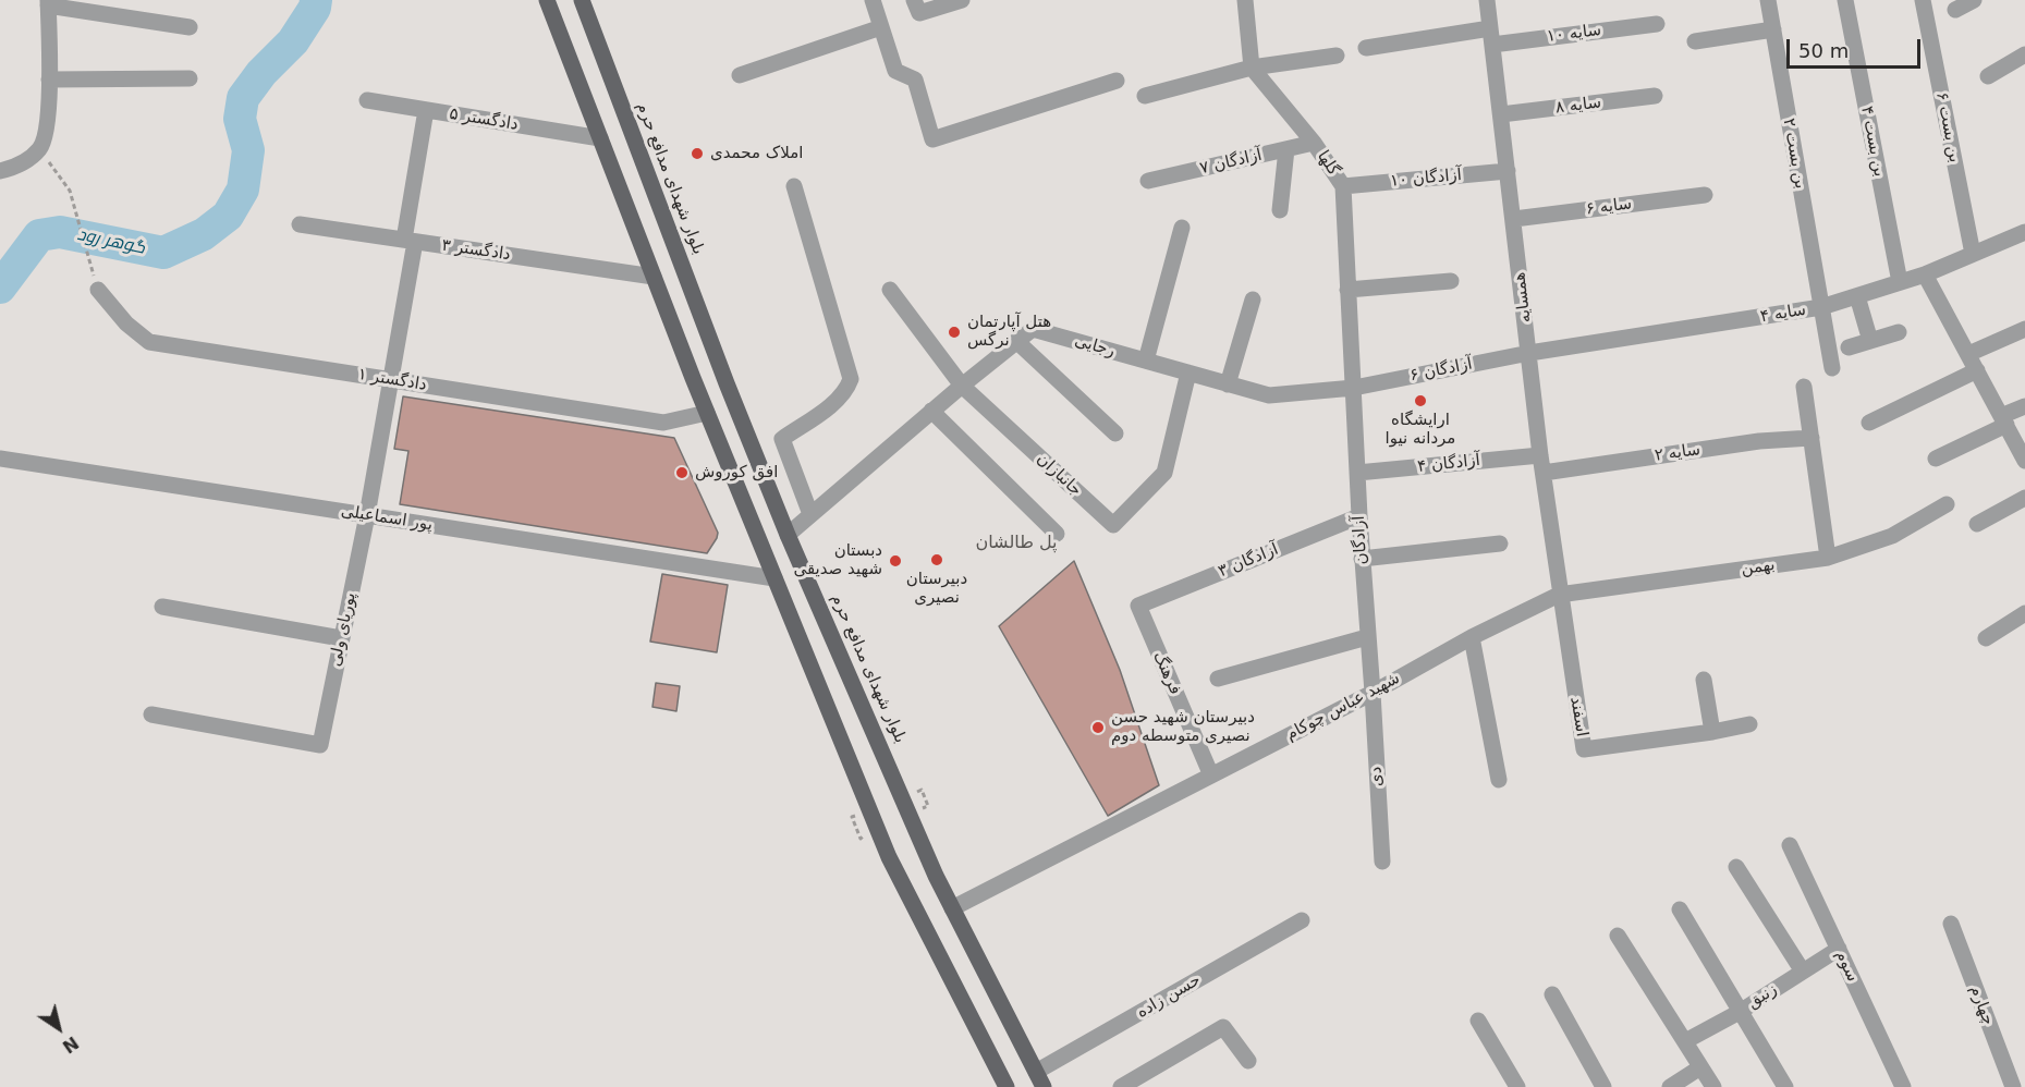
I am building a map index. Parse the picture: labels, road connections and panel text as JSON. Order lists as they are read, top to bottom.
{
  "streets": {
    "main road": ["بلوار شهدای مدافع حرم"],
    "street": [
      "سایه ۱۰",
      "سایه ۸",
      "دادگستر ۵",
      "بن بست ۶",
      "بن بست ۴",
      "بن بست ۲",
      "آزادگان ۷",
      "گلها",
      "آزادگان ۱۰",
      "سایه ۶",
      "دادگستر ۳",
      "همسایه",
      "سایه ۴",
      "رجایی",
      "آزادگان ۶",
      "دادگستر ۱",
      "سایه ۲",
      "آزادگان ۴",
      "جانبازان",
      "پور اسماعیلی",
      "آزادگان",
      "آزادگان ۳",
      "بهمن",
      "پوریای ولی",
      "فرهنگ",
      "شهید عباس چوکام",
      "اسفند",
      "دی",
      "سوم",
      "حسن زاده",
      "زنبق",
      "چهارم"
    ]
  },
  "crossings": [
    ["سایه ۱۰", "همسایه"],
    ["سایه ۸", "همسایه"],
    ["دادگستر ۵", "پوریای ولی"],
    ["بن بست ۶", "سایه ۴"],
    ["بن بست ۴", "سایه ۴"],
    ["بن بست ۲", "سایه ۴"],
    ["آزادگان ۷", "گلها"],
    ["گلها", "آزادگان ۱۰"],
    ["گلها", "رجایی"],
    ["گلها", "آزادگان ۶"],
    ["گلها", "آزادگان"],
    ["بلوار شهدای مدافع حرم", "رجایی"],
    ["بلوار شهدای مدافع حرم", "شهید عباس چوکام"],
    ["بلوار شهدای مدافع حرم", "حسن زاده"],
    ["آزادگان ۱۰", "همسایه"],
    ["سایه ۶", "همسایه"],
    ["دادگستر ۳", "پوریای ولی"],
    ["همسایه", "سایه ۴"],
    ["همسایه", "آزادگان ۶"],
    ["همسایه", "سایه ۲"],
    ["همسایه", "آزادگان ۴"],
    ["همسایه", "بهمن"],
    ["همسایه", "شهید عباس چوکام"],
    ["همسایه", "اسفند"],
    ["سایه ۴", "آزادگان ۶"],
    ["رجایی", "آزادگان ۶"],
    ["رجایی", "جانبازان"],
    ["رجایی", "آزادگان"],
    ["آزادگان ۶", "آزادگان"],
    ["دادگستر ۱", "پوریای ولی"],
    ["آزادگان ۴", "آزادگان"],
    ["پور اسماعیلی", "پوریای ولی"],
    ["آزادگان", "آزادگان ۳"],
    ["آزادگان", "شهید عباس چوکام"],
    ["آزادگان", "دی"],
    ["آزادگان ۳", "فرهنگ"],
    ["بهمن", "شهید عباس چوکام"],
    ["بهمن", "اسفند"],
    ["فرهنگ", "شهید عباس چوکام"],
    ["شهید عباس چوکام", "اسفند"],
    ["شهید عباس چوکام", "دی"],
    ["سوم", "زنبق"]
  ],
  "districts": ["پل طالشان"],
  "water": ["گوهر رود"],
  "places": [
    "املاک محمدی",
    "هتل آپارتمان نرگس",
    "ارایشگاه مردانه نیوا",
    "افق کوروش",
    "دبیرستان نصیری",
    "دبستان شهید صدیقی",
    "دبیرستان شهید حسن نصیری متوسطه دوم"
  ],
  "scale_bar": "50 m",
  "north": "bottom right"
}
